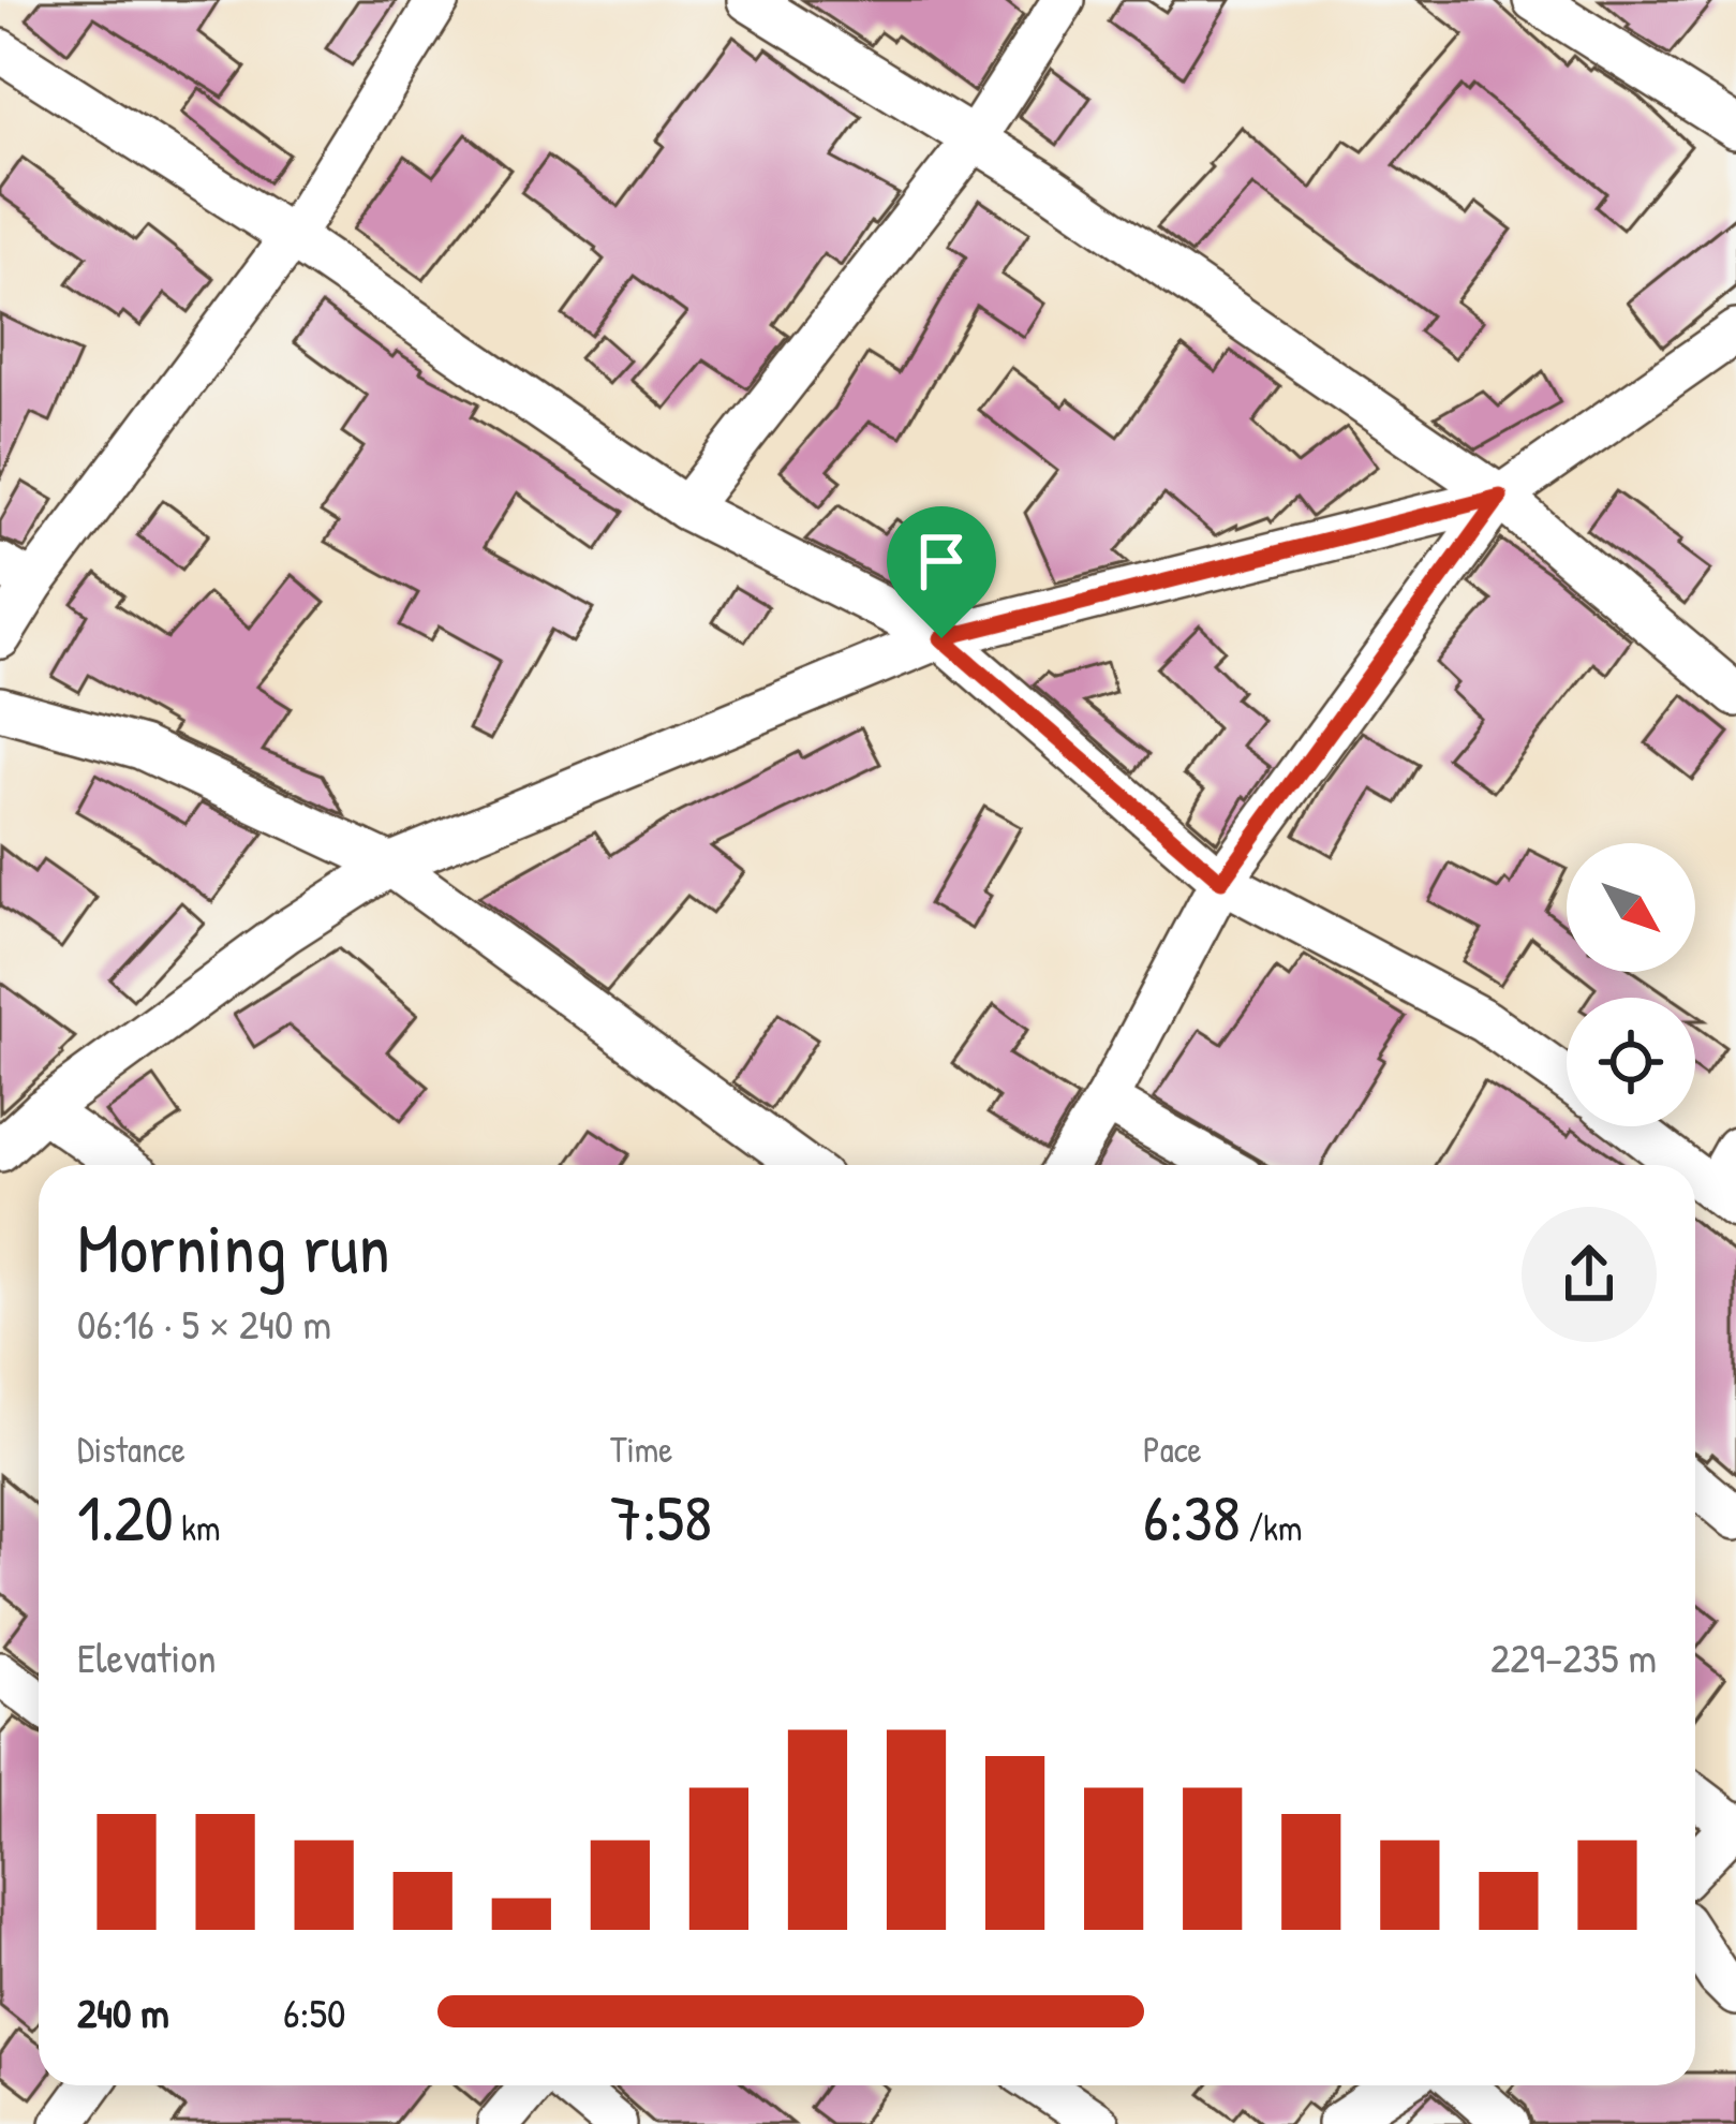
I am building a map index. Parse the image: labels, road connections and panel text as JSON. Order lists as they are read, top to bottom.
{
  "north": "bottom right",
  "page": {
    "heading": ["Morning run", "06:16 · 5 × 240 m"],
    "stats": [
      ["Distance", "1.20 km"],
      ["Time", "7:58"],
      ["Pace", "6:38 /km"]
    ],
    "chart": ["Elevation", "229–235 m"],
    "list": [
      {
        "name": "240 m",
        "note": "6:50"
      }
    ]
  }
}
